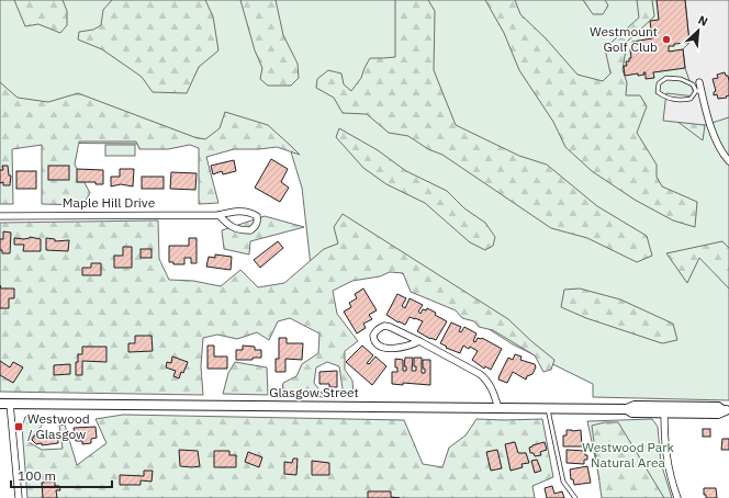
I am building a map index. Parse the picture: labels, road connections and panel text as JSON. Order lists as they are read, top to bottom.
{
  "streets": {
    "street": ["Maple Hill Drive", "Glasgow Street"]
  },
  "parks": ["Westwood Park Natural Area"],
  "places": {
    "other": ["Westmount Golf Club"],
    "transit": ["Westwood / Glasgow"]
  },
  "scale_bar": "100 m",
  "north": "top right"
}
